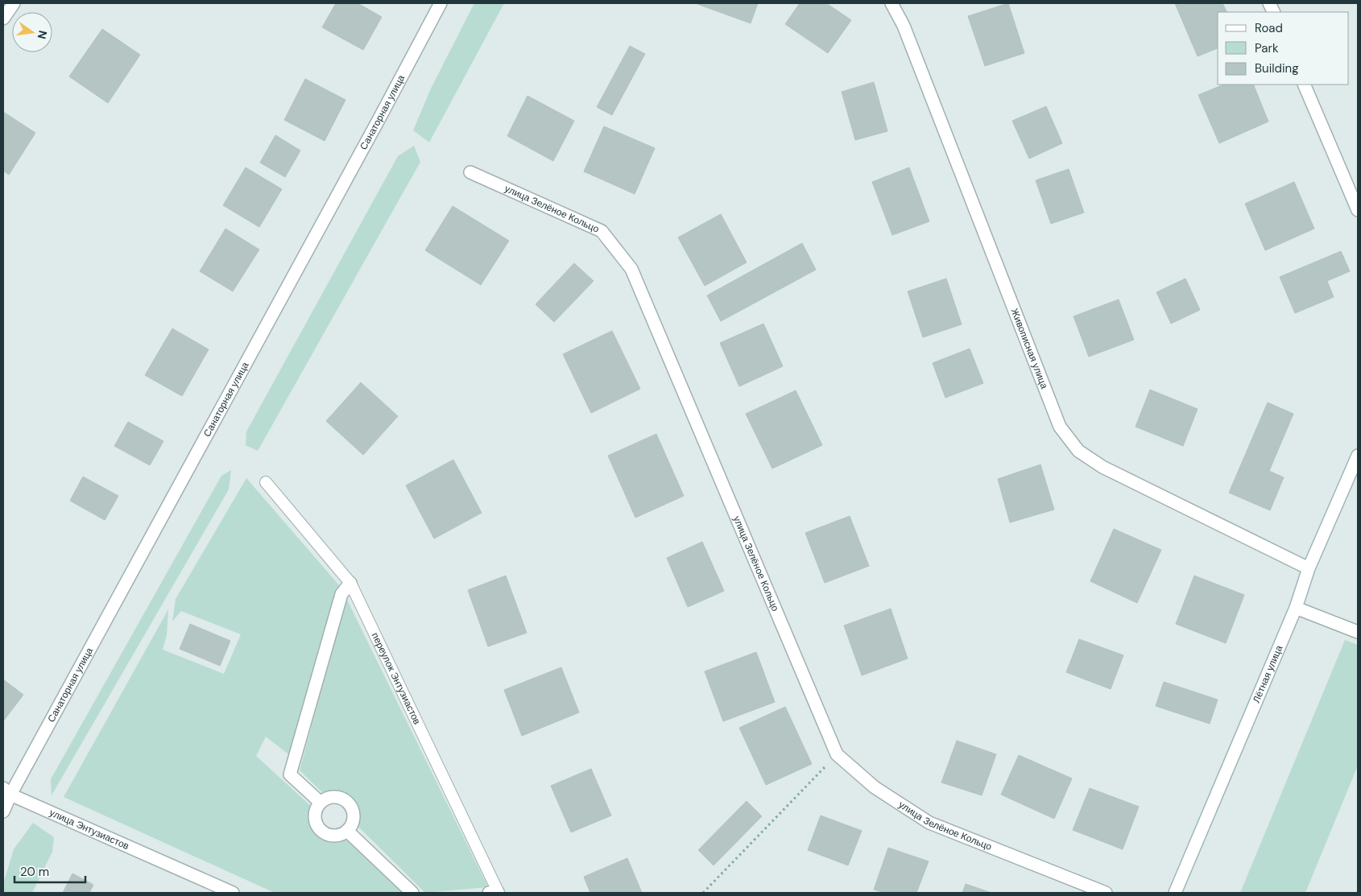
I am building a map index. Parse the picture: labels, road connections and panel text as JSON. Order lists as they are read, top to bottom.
{
  "streets": {
    "street": [
      "Санаторная улица",
      "улица Зелёное Кольцо",
      "Живописная улица",
      "Лётная улица",
      "улица Энтузиастов"
    ],
    "lane": ["переулок Энтузиастов"]
  },
  "crossings": [
    ["Санаторная улица", "улица Энтузиастов"],
    ["Живописная улица", "Лётная улица"]
  ],
  "legend": ["Road", "Park", "Building"],
  "scale_bar": "20 m",
  "north": "right"
}
